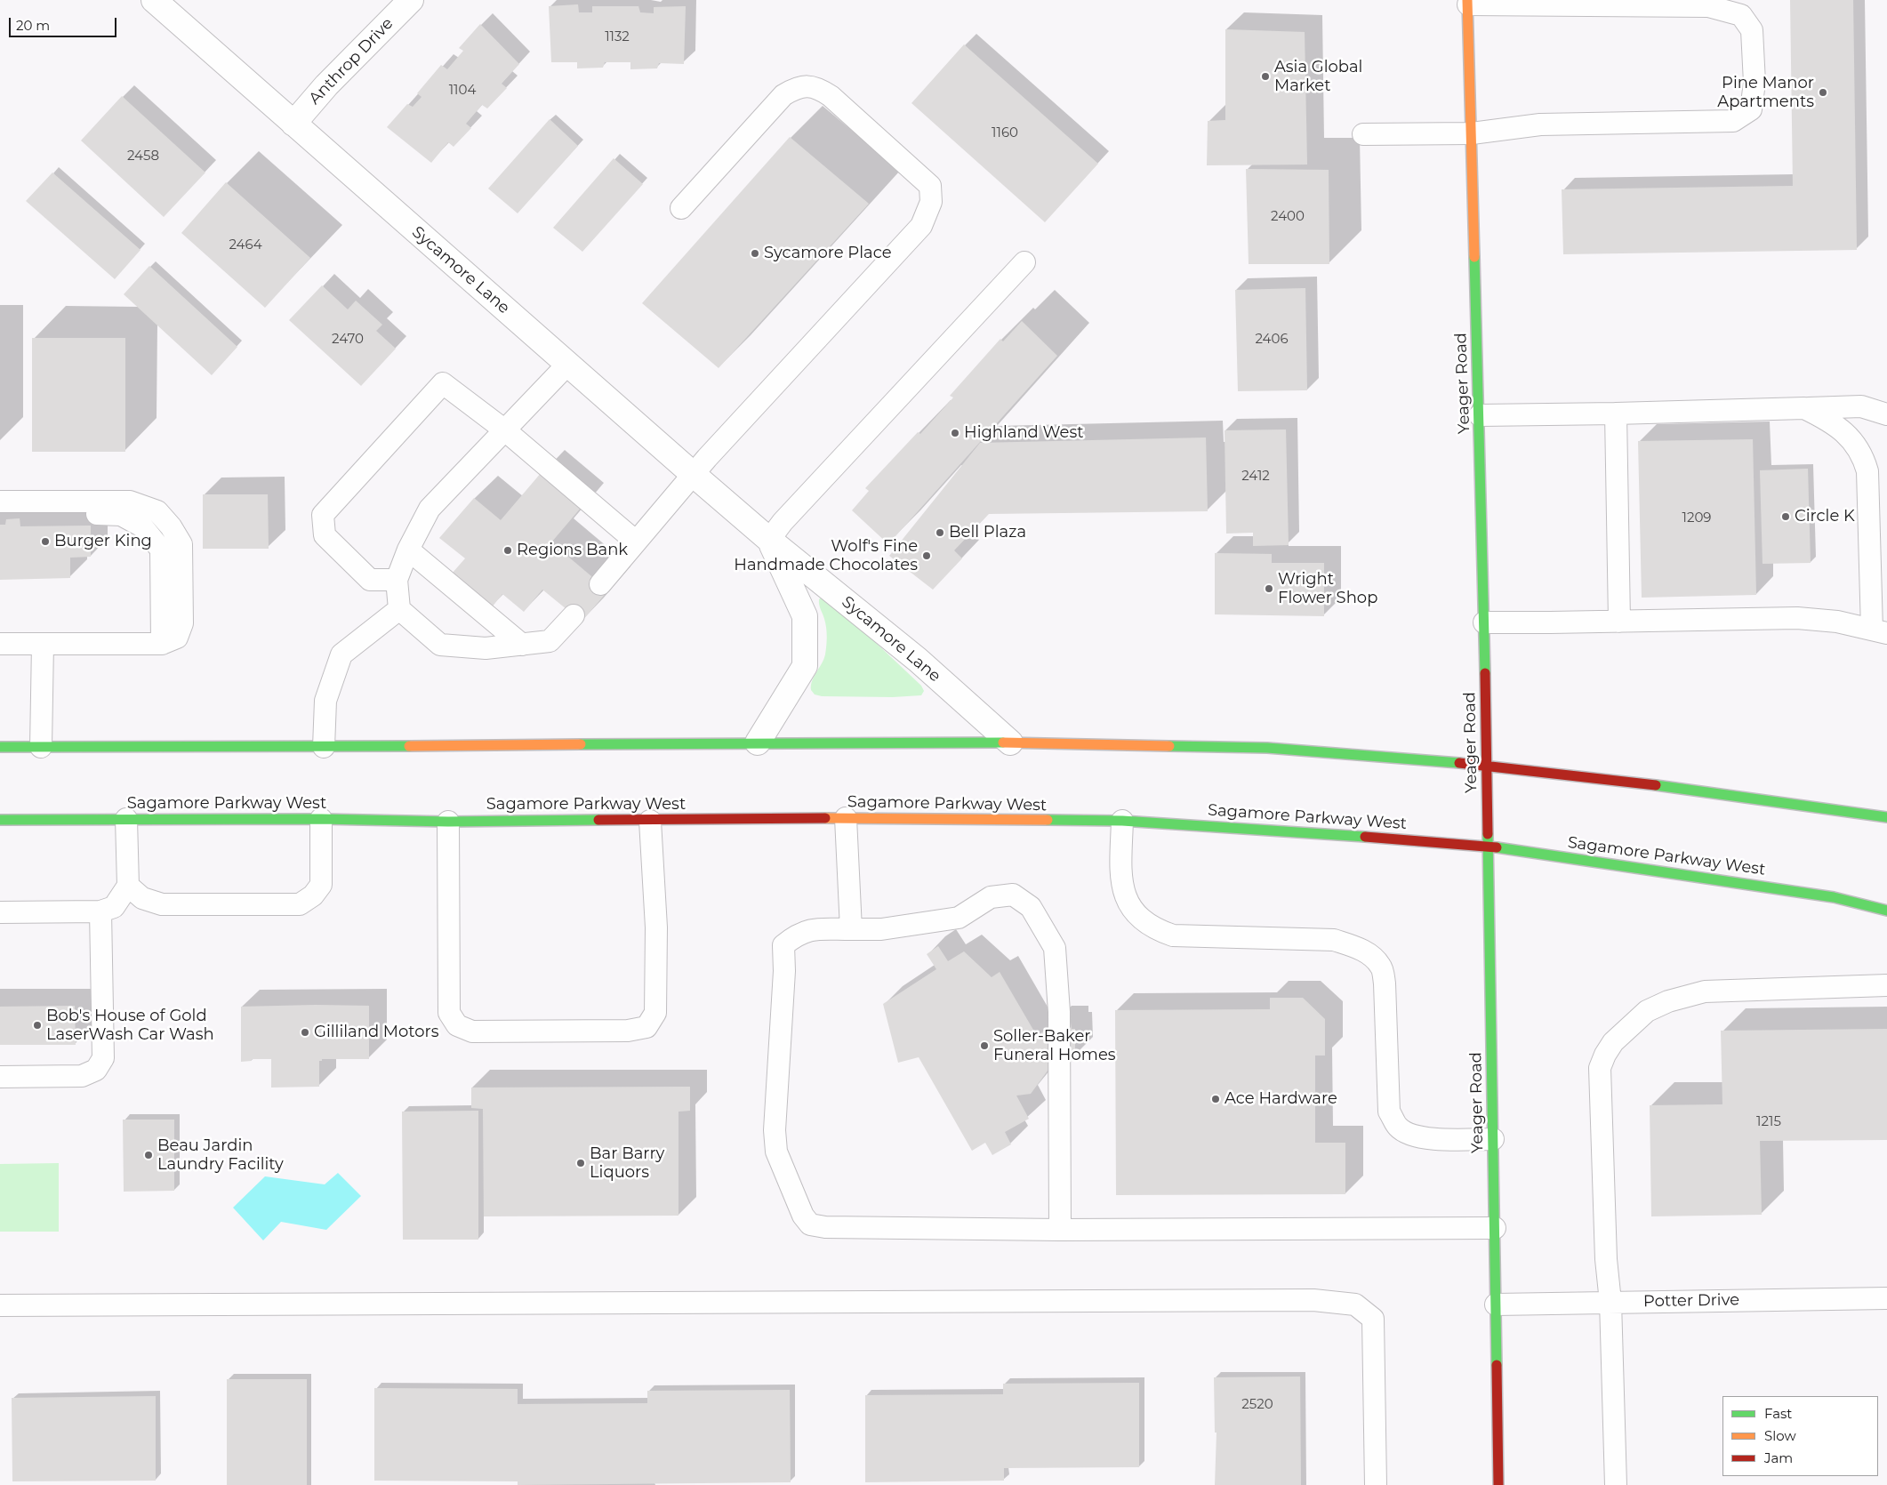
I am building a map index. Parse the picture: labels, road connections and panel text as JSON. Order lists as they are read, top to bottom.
{
  "streets": {
    "main road": ["Yeager Road", "Sagamore Parkway West"],
    "street": ["Anthrop Drive", "Sycamore Lane"],
    "lane": ["Potter Drive"]
  },
  "crossings": [
    ["Anthrop Drive", "Sycamore Lane"],
    ["Yeager Road", "Sagamore Parkway West"],
    ["Yeager Road", "Potter Drive"]
  ],
  "places": [
    "Asia Global Market",
    "Pine Manor Apartments",
    "Sycamore Place",
    "Highland West",
    "Circle K",
    "Bell Plaza",
    "Burger King",
    "Regions Bank",
    "Wolf's Fine Handmade Chocolates",
    "Wright Flower Shop",
    "Bob's House of Gold LaserWash Car Wash",
    "Gilliland Motors",
    "Soller-Baker Funeral Homes",
    "Ace Hardware",
    "Beau Jardin Laundry Facility",
    "Bar Barry Liquors"
  ],
  "house_numbers": [
    "1132",
    "1104",
    "1160",
    "2458",
    "2400",
    "2464",
    "2470",
    "2406",
    "2412",
    "1209",
    "1215",
    "2520"
  ],
  "legend": ["Fast", "Slow", "Jam"],
  "scale_bar": "20 m"
}
